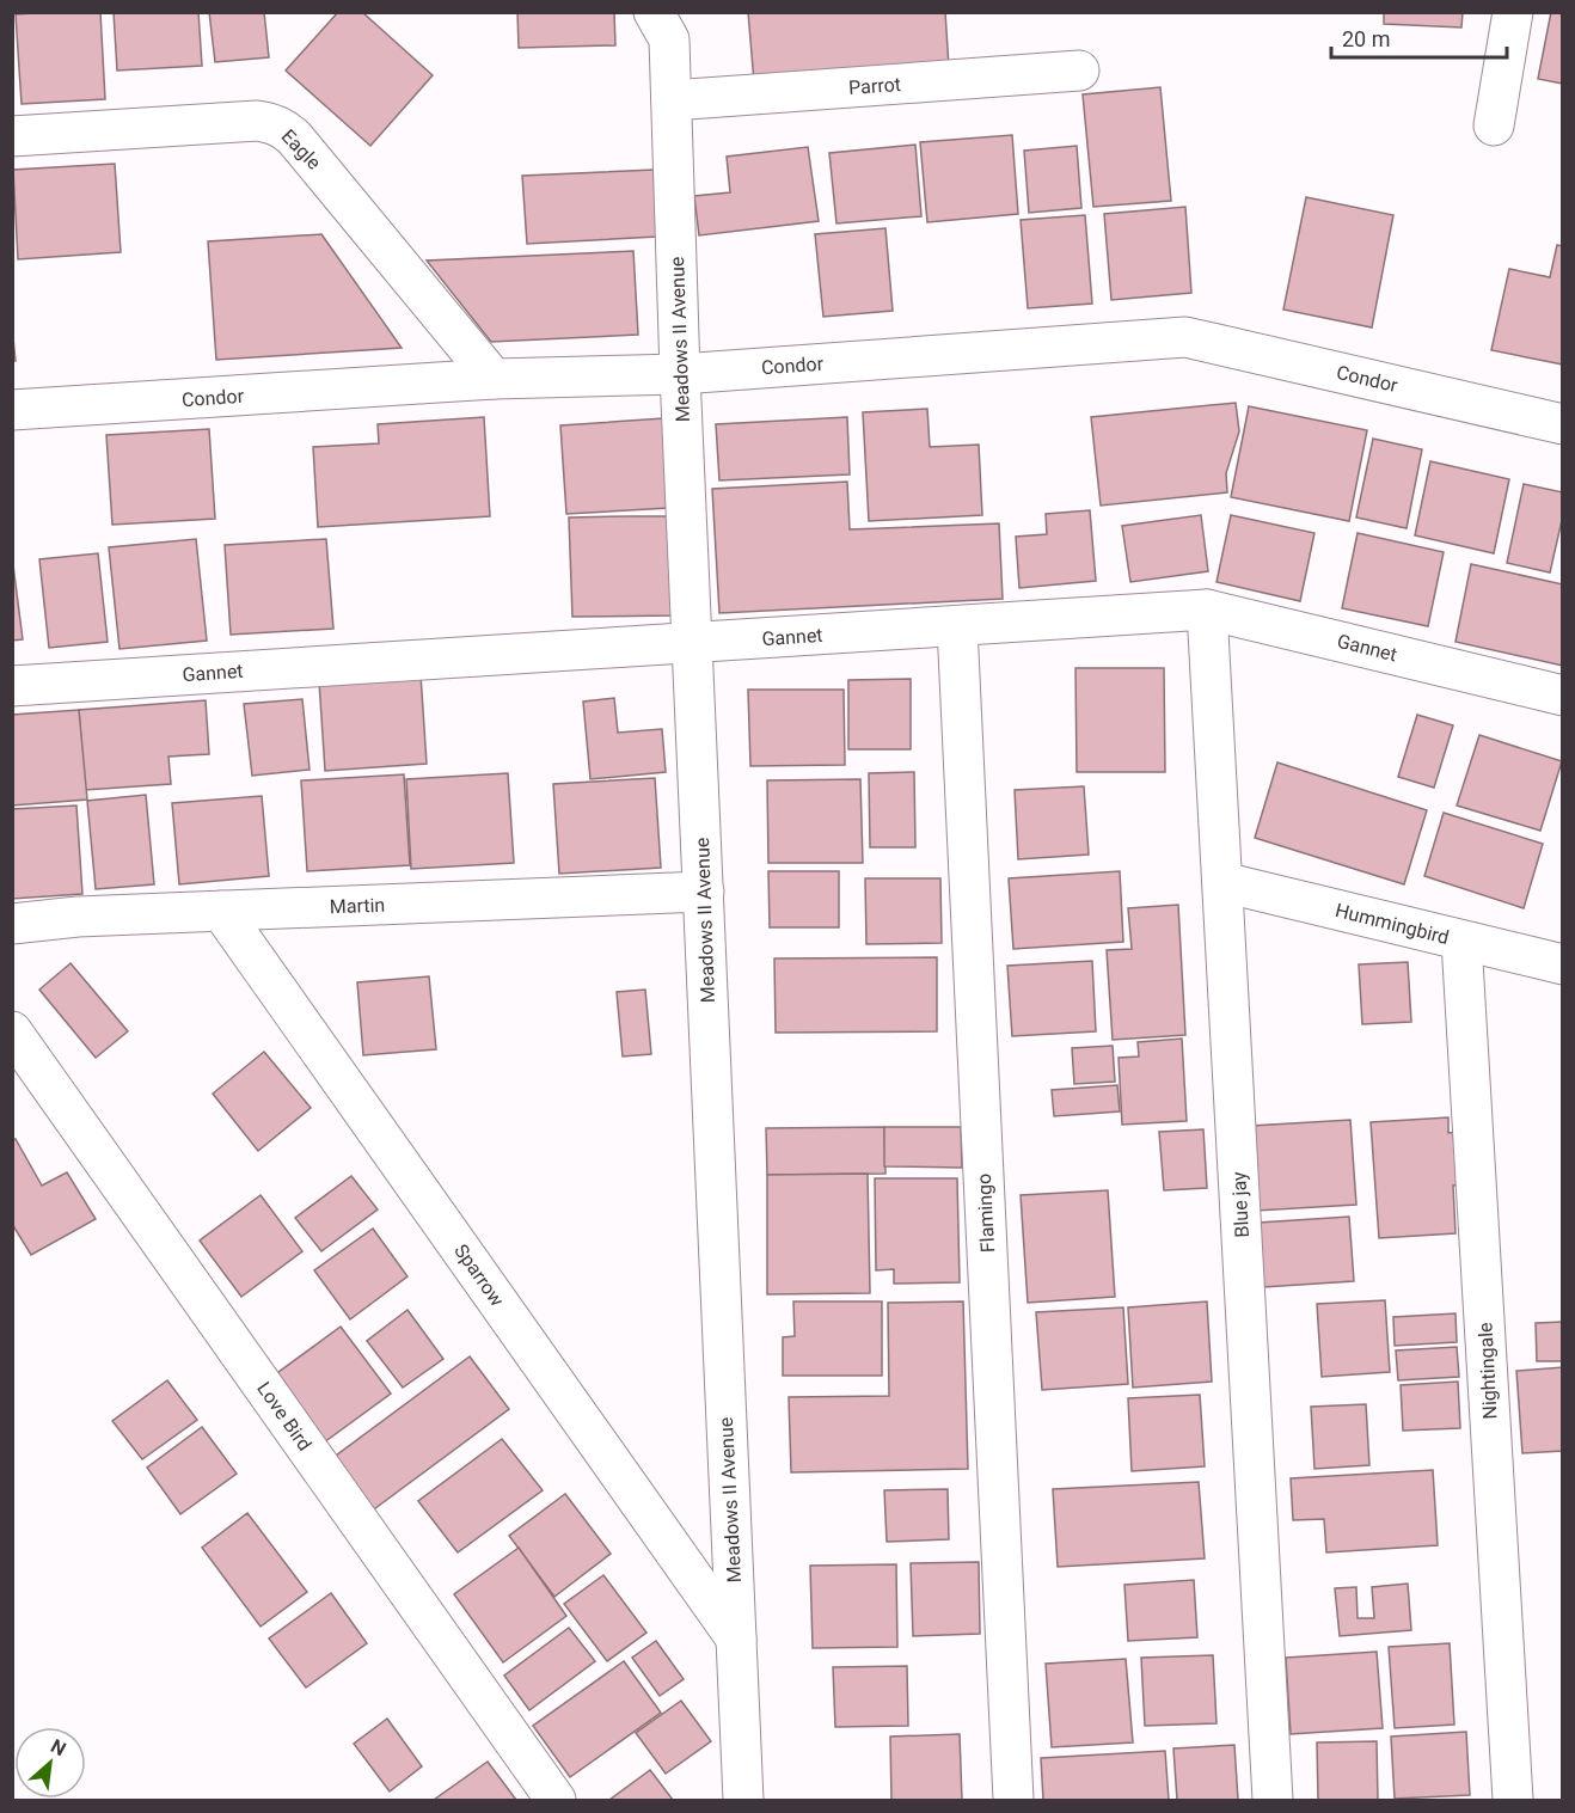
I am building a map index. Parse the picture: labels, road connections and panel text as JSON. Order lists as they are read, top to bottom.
{
  "streets": {
    "street": [
      "Parrot",
      "Eagle",
      "Meadows II Avenue",
      "Condor",
      "Gannet",
      "Martin",
      "Hummingbird",
      "Blue jay",
      "Flamingo",
      "Sparrow",
      "Nightingale",
      "Love Bird"
    ]
  },
  "crossings": [
    ["Parrot", "Meadows II Avenue"],
    ["Eagle", "Condor"],
    ["Meadows II Avenue", "Condor"],
    ["Meadows II Avenue", "Gannet"],
    ["Meadows II Avenue", "Martin"],
    ["Meadows II Avenue", "Sparrow"],
    ["Gannet", "Blue jay"],
    ["Gannet", "Flamingo"],
    ["Martin", "Sparrow"],
    ["Hummingbird", "Blue jay"],
    ["Hummingbird", "Nightingale"]
  ],
  "scale_bar": "20 m",
  "north": "top right"
}
